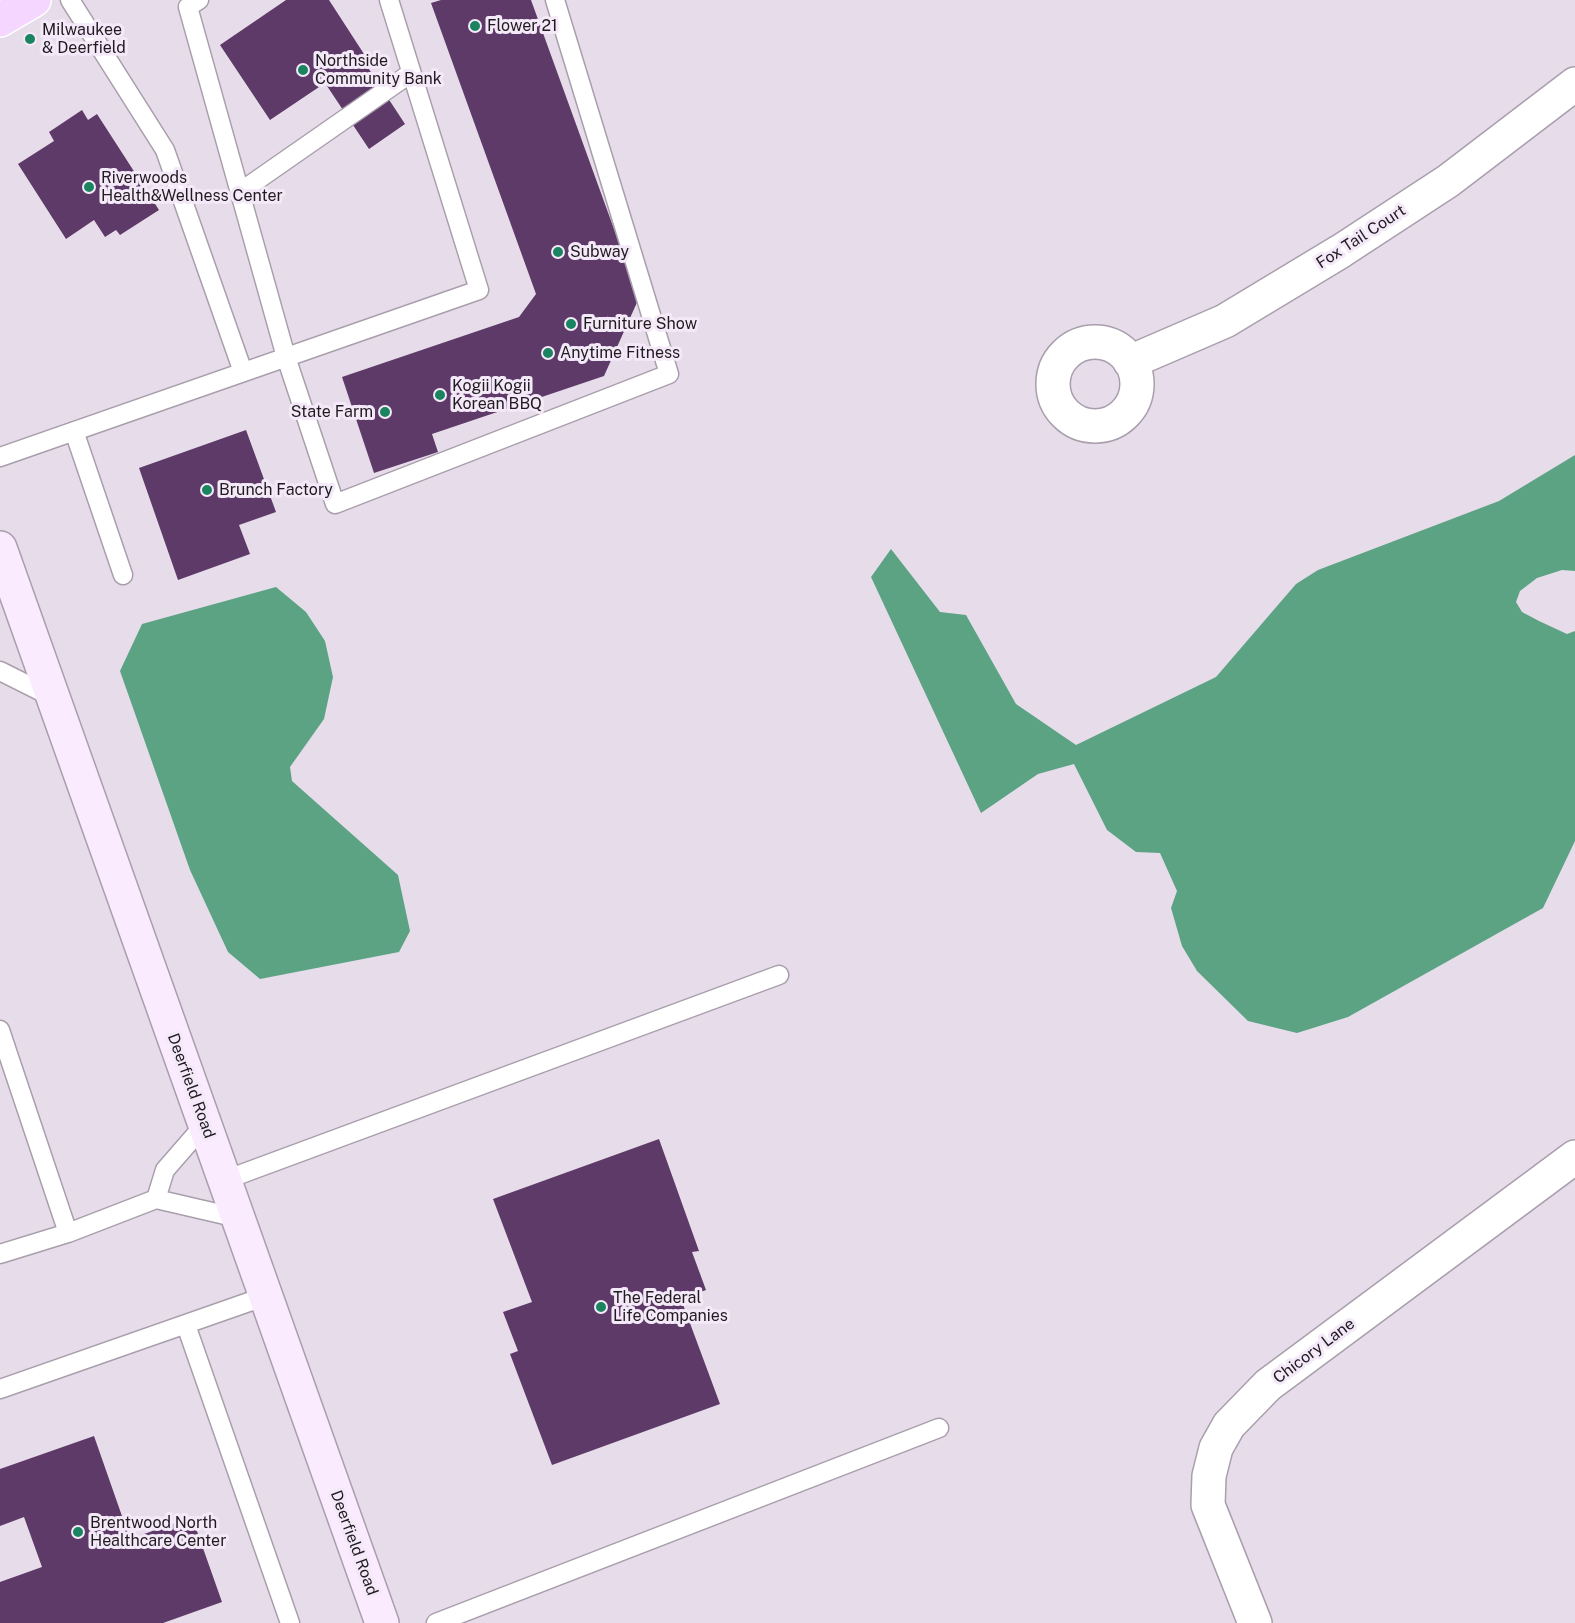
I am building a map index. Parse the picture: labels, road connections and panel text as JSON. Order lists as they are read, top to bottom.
{
  "streets": {
    "main road": ["Deerfield Road"],
    "street": ["Fox Tail Court", "Chicory Lane"]
  },
  "places": [
    "Flower 21",
    "Milwaukee & Deerfield",
    "Northside Community Bank",
    "Riverwoods Health&Wellness Center",
    "Subway",
    "Furniture Show",
    "Anytime Fitness",
    "Kogii Kogii Korean BBQ",
    "State Farm",
    "Brunch Factory",
    "The Federal Life Companies",
    "Brentwood North Healthcare Center"
  ]
}
